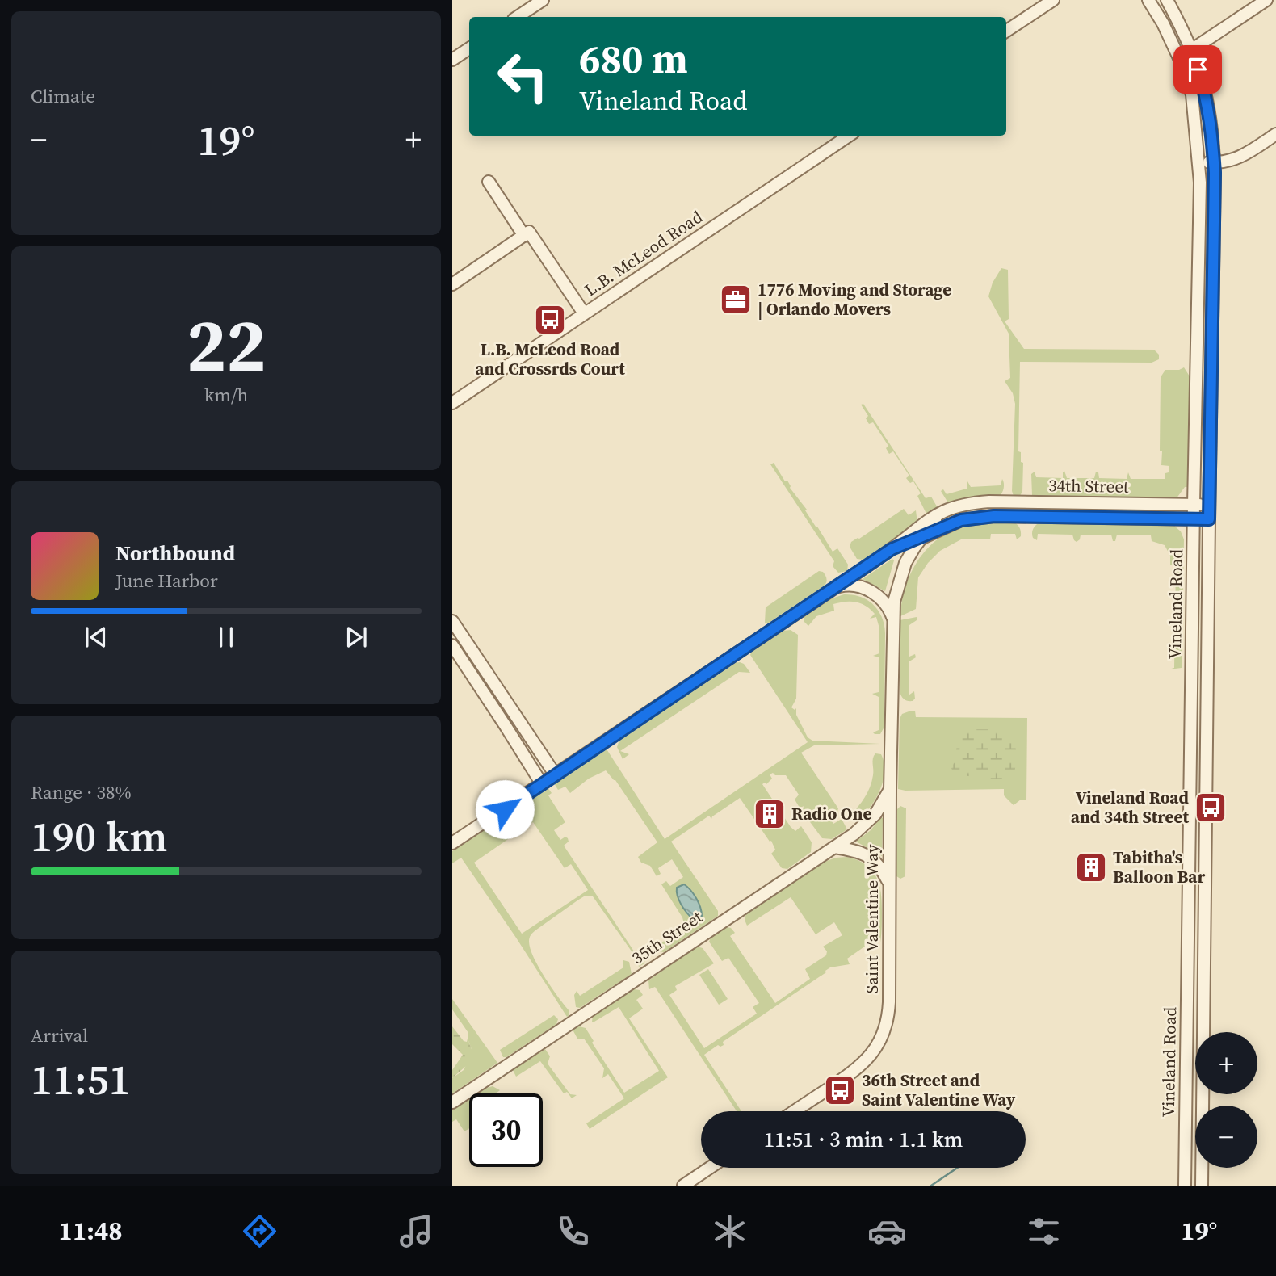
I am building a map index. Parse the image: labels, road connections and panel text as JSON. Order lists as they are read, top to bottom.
{
  "streets": {
    "street": [
      "L.B. McLeod Road",
      "34th Street",
      "Vineland Road",
      "Saint Valentine Way",
      "35th Street"
    ]
  },
  "crossings": [
    ["34th Street", "Vineland Road"],
    ["34th Street", "Saint Valentine Way"],
    ["Saint Valentine Way", "35th Street"]
  ],
  "places": {
    "office": ["1776 Moving and Storage | Orlando Movers"],
    "bus stop": ["L.B. McLeod Road and Crossrds Court", "Vineland Road and 34th Street", "36th Street and Saint Valentine Way"],
    "building": ["Radio One", "Tabitha's Balloon Bar"]
  },
  "page": {
    "tile": [
      "Climate",
      ["22", "km/h"],
      ["Range · 38%", "190 km"],
      ["Arrival", "11:51"]
    ],
    "turn": ["680 m", "Vineland Road"],
    "heat": ["−", "19°", "+"],
    "song": ["Northbound", "June Harbor"],
    "map_buttons": ["+", "−"],
    "limit": "30",
    "trip": "11:51 · 3 min · 1.1 km",
    "tabs": ["11:48", "19°"]
  }
}
